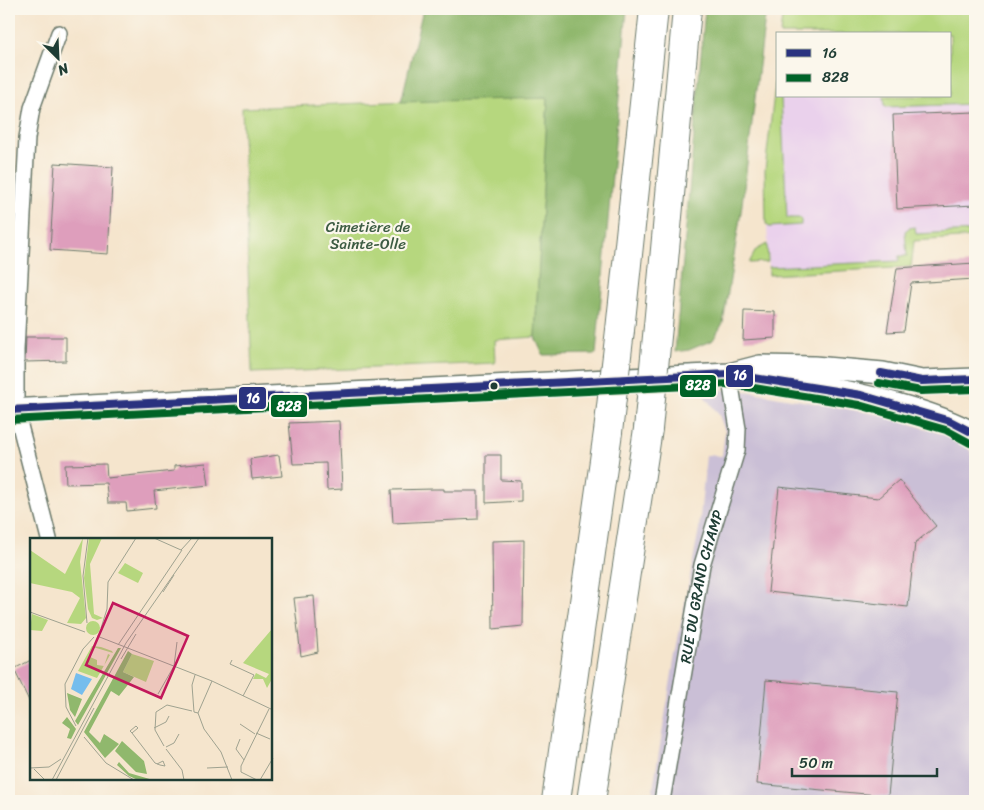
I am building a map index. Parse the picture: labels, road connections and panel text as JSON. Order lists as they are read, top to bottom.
{
  "streets": {
    "street": ["RUE DU GRAND CHAMP"]
  },
  "parks": ["Cimetière de Sainte-Olle"],
  "lines": ["transit line 16", "transit line 828"],
  "legend": ["16", "828"],
  "scale_bar": "50 m",
  "north": "bottom right"
}
